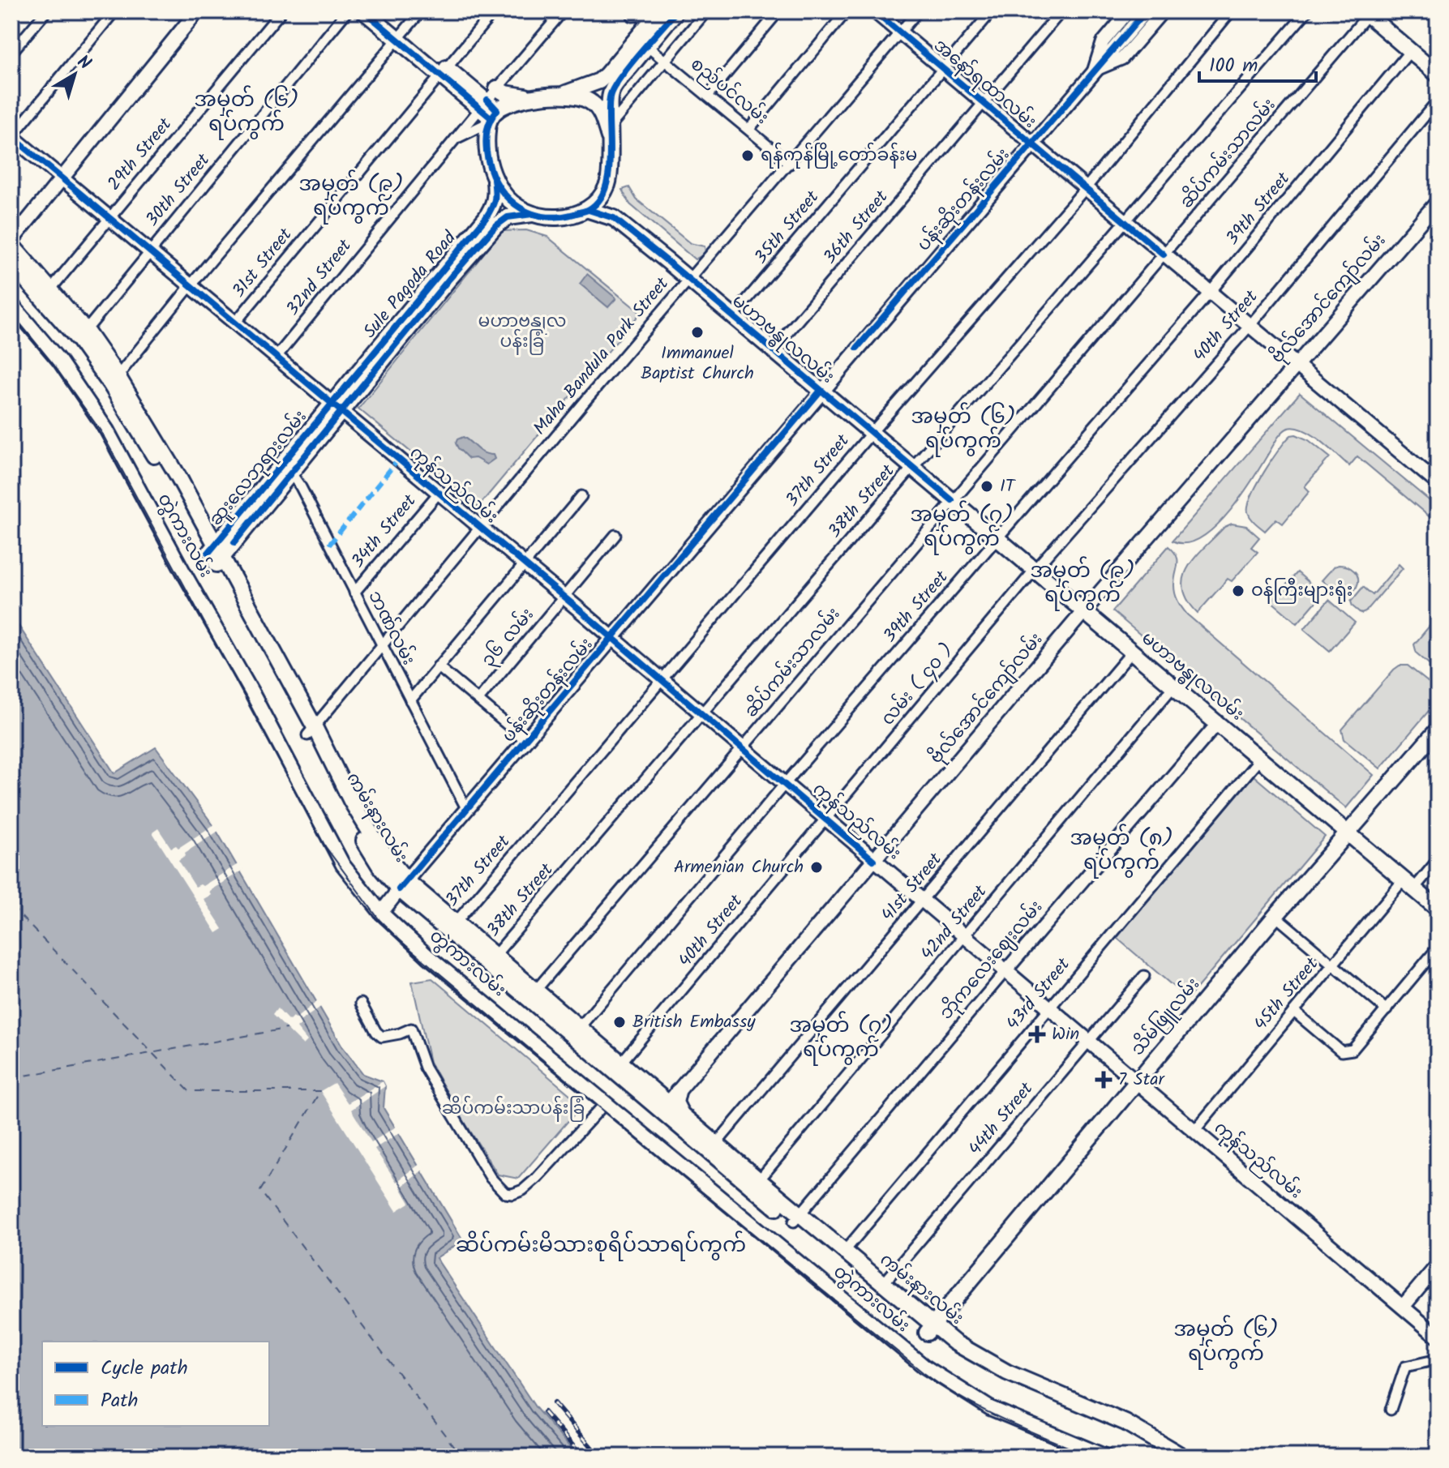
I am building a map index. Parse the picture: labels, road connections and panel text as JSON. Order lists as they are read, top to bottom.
{
  "streets": {
    "main road": [
      "အနော်ရထာလမ်း",
      "ပန်းဆိုးတန်းလမ်း",
      "Sule Pagoda Road",
      "ဗိုလ်အောင်ကျော်လမ်း",
      "မဟာဗန္ဓုလလမ်း",
      "ဆူးလေဘုရားလမ်း",
      "ကုန်သည်လမ်း",
      "တွဲကားလမ်း",
      "ကမ်းနားလမ်း",
      "သိမ်ဖြူလမ်း"
    ],
    "street": [
      "စည်ပင်လမ်း",
      "ဆိပ်ကမ်းသာလမ်း",
      "29th Street",
      "30th Street",
      "39th Street",
      "35th Street",
      "36th Street",
      "31st Street",
      "32nd Street",
      "40th Street",
      "Maha Bandula Park Street",
      "37th Street",
      "38th Street",
      "34th Street",
      "ဘဏ်လမ်း",
      "၃၆ လမ်း",
      "လမ်း ( ၄၀ )",
      "41st Street",
      "42nd Street",
      "ဘိုကလေးဈေးလမ်း",
      "43rd Street",
      "45th Street",
      "44th Street"
    ]
  },
  "crossings": [
    ["အနော်ရထာလမ်း", "ဆိပ်ကမ်းသာလမ်း"],
    ["အနော်ရထာလမ်း", "ပန်းဆိုးတန်းလမ်း"],
    ["အနော်ရထာလမ်း", "39th Street"],
    ["အနော်ရထာလမ်း", "35th Street"],
    ["အနော်ရထာလမ်း", "36th Street"],
    ["အနော်ရထာလမ်း", "ဗိုလ်အောင်ကျော်လမ်း"],
    ["အနော်ရထာလမ်း", "40th Street"],
    ["အနော်ရထာလမ်း", "Maha Bandula Park Street"],
    ["အနော်ရထာလမ်း", "37th Street"],
    ["အနော်ရထာလမ်း", "38th Street"],
    ["စည်ပင်လမ်း", "Maha Bandula Park Street"],
    ["ဆိပ်ကမ်းသာလမ်း", "မဟာဗန္ဓုလလမ်း"],
    ["ဆိပ်ကမ်းသာလမ်း", "ကုန်သည်လမ်း"],
    ["ဆိပ်ကမ်းသာလမ်း", "ကမ်းနားလမ်း"],
    ["29th Street", "ကုန်သည်လမ်း"],
    ["29th Street", "ကမ်းနားလမ်း"],
    ["30th Street", "ကုန်သည်လမ်း"],
    ["30th Street", "ကမ်းနားလမ်း"],
    ["ပန်းဆိုးတန်းလမ်း", "မဟာဗန္ဓုလလမ်း"],
    ["ပန်းဆိုးတန်းလမ်း", "ကုန်သည်လမ်း"],
    ["ပန်းဆိုးတန်းလမ်း", "တွဲကားလမ်း"],
    ["ပန်းဆိုးတန်းလမ်း", "ဘဏ်လမ်း"],
    ["ပန်းဆိုးတန်းလမ်း", "ကမ်းနားလမ်း"],
    ["39th Street", "မဟာဗန္ဓုလလမ်း"],
    ["39th Street", "ကုန်သည်လမ်း"],
    ["39th Street", "ကမ်းနားလမ်း"],
    ["35th Street", "မဟာဗန္ဓုလလမ်း"],
    ["36th Street", "မဟာဗန္ဓုလလမ်း"],
    ["31st Street", "ကုန်သည်လမ်း"],
    ["32nd Street", "Sule Pagoda Road"],
    ["32nd Street", "မဟာဗန္ဓုလလမ်း"],
    ["32nd Street", "ကုန်သည်လမ်း"],
    ["Sule Pagoda Road", "မဟာဗန္ဓုလလမ်း"],
    ["Sule Pagoda Road", "ဆူးလေဘုရားလမ်း"],
    ["Sule Pagoda Road", "ကုန်သည်လမ်း"],
    ["ဗိုလ်အောင်ကျော်လမ်း", "မဟာဗန္ဓုလလမ်း"],
    ["ဗိုလ်အောင်ကျော်လမ်း", "ကုန်သည်လမ်း"],
    ["ဗိုလ်အောင်ကျော်လမ်း", "ကမ်းနားလမ်း"],
    ["40th Street", "မဟာဗန္ဓုလလမ်း"],
    ["40th Street", "ကုန်သည်လမ်း"],
    ["40th Street", "လမ်း ( ၄၀ )"],
    ["40th Street", "ကမ်းနားလမ်း"],
    ["မဟာဗန္ဓုလလမ်း", "Maha Bandula Park Street"],
    ["မဟာဗန္ဓုလလမ်း", "37th Street"],
    ["မဟာဗန္ဓုလလမ်း", "38th Street"],
    ["မဟာဗန္ဓုလလမ်း", "လမ်း ( ၄၀ )"],
    ["မဟာဗန္ဓုလလမ်း", "41st Street"],
    ["မဟာဗန္ဓုလလမ်း", "42nd Street"],
    ["မဟာဗန္ဓုလလမ်း", "ဘိုကလေးဈေးလမ်း"],
    ["မဟာဗန္ဓုလလမ်း", "43rd Street"],
    ["မဟာဗန္ဓုလလမ်း", "45th Street"],
    ["မဟာဗန္ဓုလလမ်း", "သိမ်ဖြူလမ်း"],
    ["Maha Bandula Park Street", "ကုန်သည်လမ်း"],
    ["Maha Bandula Park Street", "ဘဏ်လမ်း"],
    ["Maha Bandula Park Street", "ကမ်းနားလမ်း"],
    ["ဆူးလေဘုရားလမ်း", "ကုန်သည်လမ်း"],
    ["ဆူးလေဘုရားလမ်း", "ဘဏ်လမ်း"],
    ["ဆူးလေဘုရားလမ်း", "ကမ်းနားလမ်း"],
    ["37th Street", "ကုန်သည်လမ်း"],
    ["37th Street", "ကမ်းနားလမ်း"],
    ["ကုန်သည်လမ်း", "38th Street"],
    ["ကုန်သည်လမ်း", "34th Street"],
    ["ကုန်သည်လမ်း", "၃၆ လမ်း"],
    ["ကုန်သည်လမ်း", "လမ်း ( ၄၀ )"],
    ["ကုန်သည်လမ်း", "41st Street"],
    ["ကုန်သည်လမ်း", "42nd Street"],
    ["ကုန်သည်လမ်း", "ဘိုကလေးဈေးလမ်း"],
    ["ကုန်သည်လမ်း", "43rd Street"],
    ["ကုန်သည်လမ်း", "45th Street"],
    ["ကုန်သည်လမ်း", "သိမ်ဖြူလမ်း"],
    ["ကုန်သည်လမ်း", "44th Street"],
    ["38th Street", "ကမ်းနားလမ်း"],
    ["34th Street", "ဘဏ်လမ်း"],
    ["ကမ်းနားလမ်း", "41st Street"],
    ["ကမ်းနားလမ်း", "42nd Street"],
    ["ကမ်းနားလမ်း", "ဘိုကလေးဈေးလမ်း"],
    ["ကမ်းနားလမ်း", "43rd Street"],
    ["ကမ်းနားလမ်း", "သိမ်ဖြူလမ်း"],
    ["ကမ်းနားလမ်း", "44th Street"]
  ],
  "districts": [
    "အမှတ် (၆) ရပ်ကွက်",
    "အမှတ် (၉) ရပ်ကွက်",
    "အမှတ် (၆) ရပ်ကွက်",
    "အမှတ် (၇) ရပ်ကွက်",
    "အမှတ် (၉) ရပ်ကွက်",
    "အမှတ် (၈) ရပ်ကွက်",
    "အမှတ် (၇) ရပ်ကွက်",
    "ဆိပ်ကမ်းမိသားစုရိပ်သာရပ်ကွက်",
    "အမှတ် (၆) ရပ်ကွက်"
  ],
  "parks": ["မဟာဗန္ဓုလ ပန်းခြံ", "ဆိပ်ကမ်းသာပန်းခြံ"],
  "places": {
    "other": [
      "ရန်ကုန်မြို့တော်ခန်းမ",
      "Immanuel Baptist Church",
      "IT",
      "ဝန်ကြီးများရုံး",
      "Armenian Church",
      "British Embassy"
    ],
    "health": ["Win", "7 Star"]
  },
  "legend": ["Cycle path", "Path"],
  "scale_bar": "100 m",
  "north": "top right"
}
